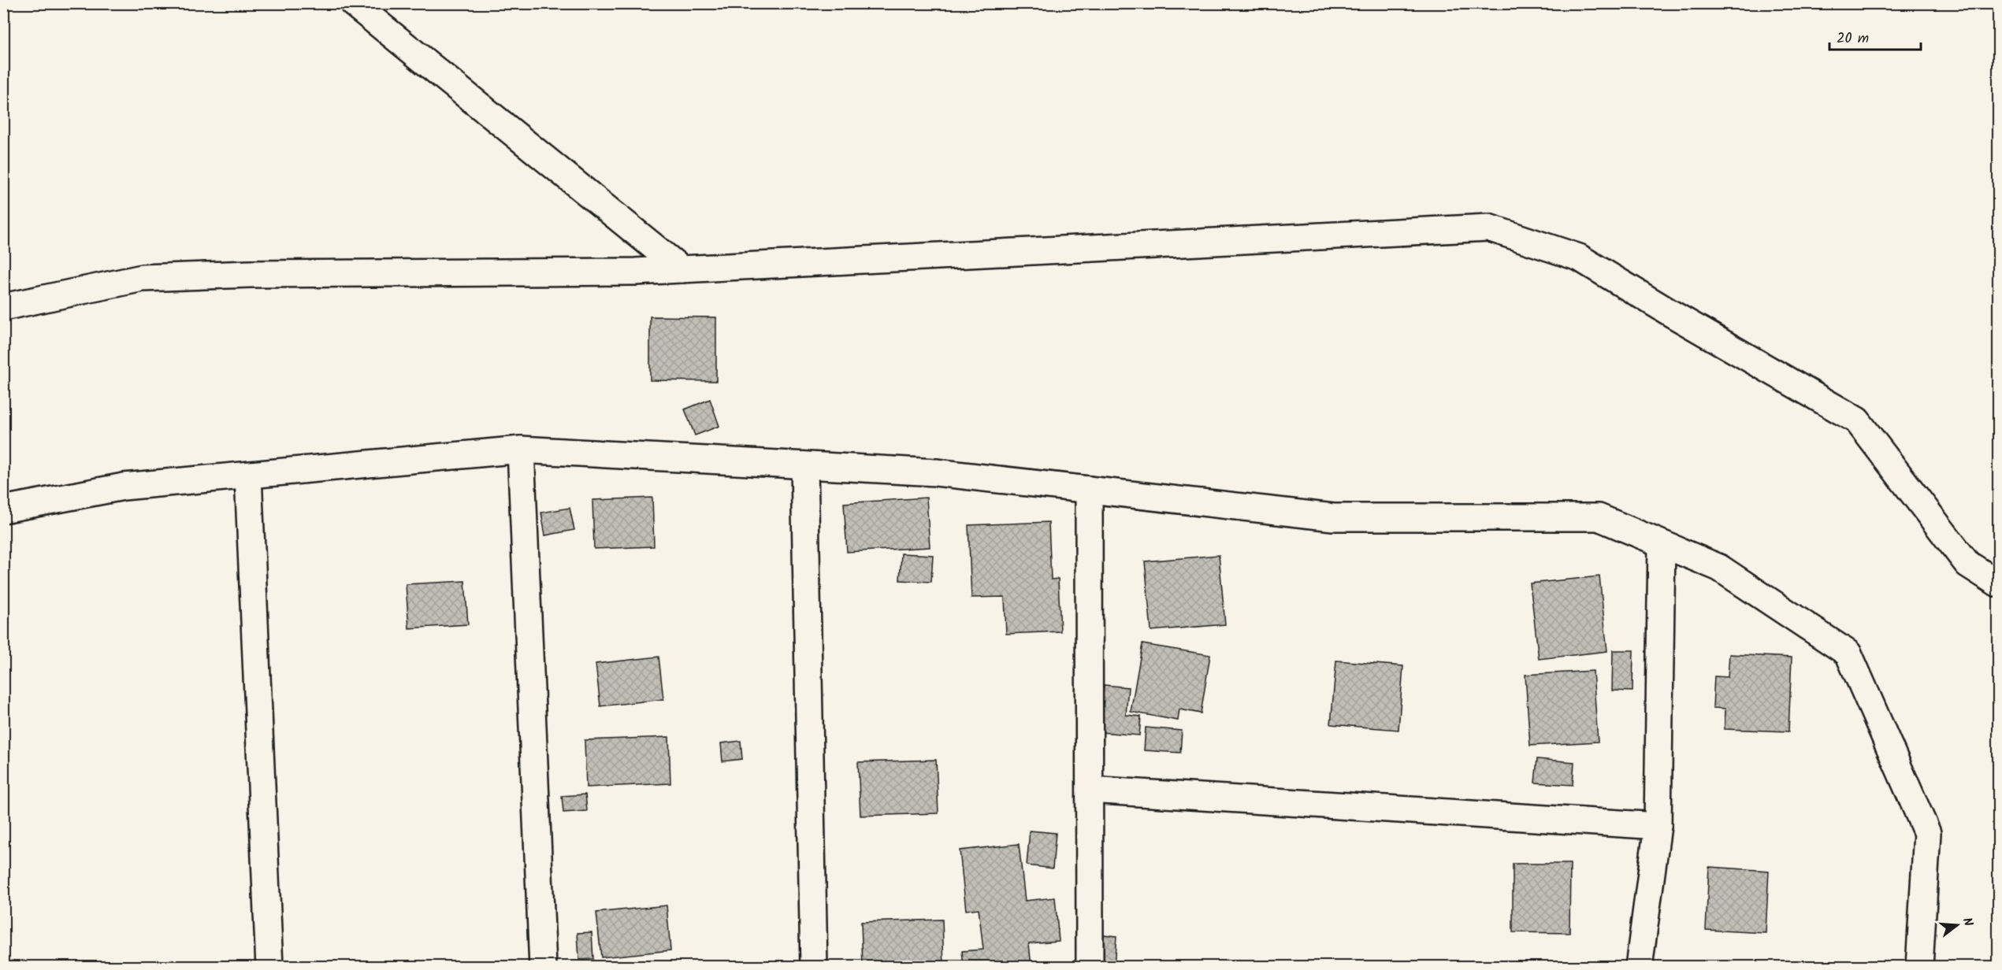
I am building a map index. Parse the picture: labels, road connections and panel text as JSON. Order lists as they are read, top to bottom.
{
  "scale_bar": "20 m",
  "north": "right"
}
